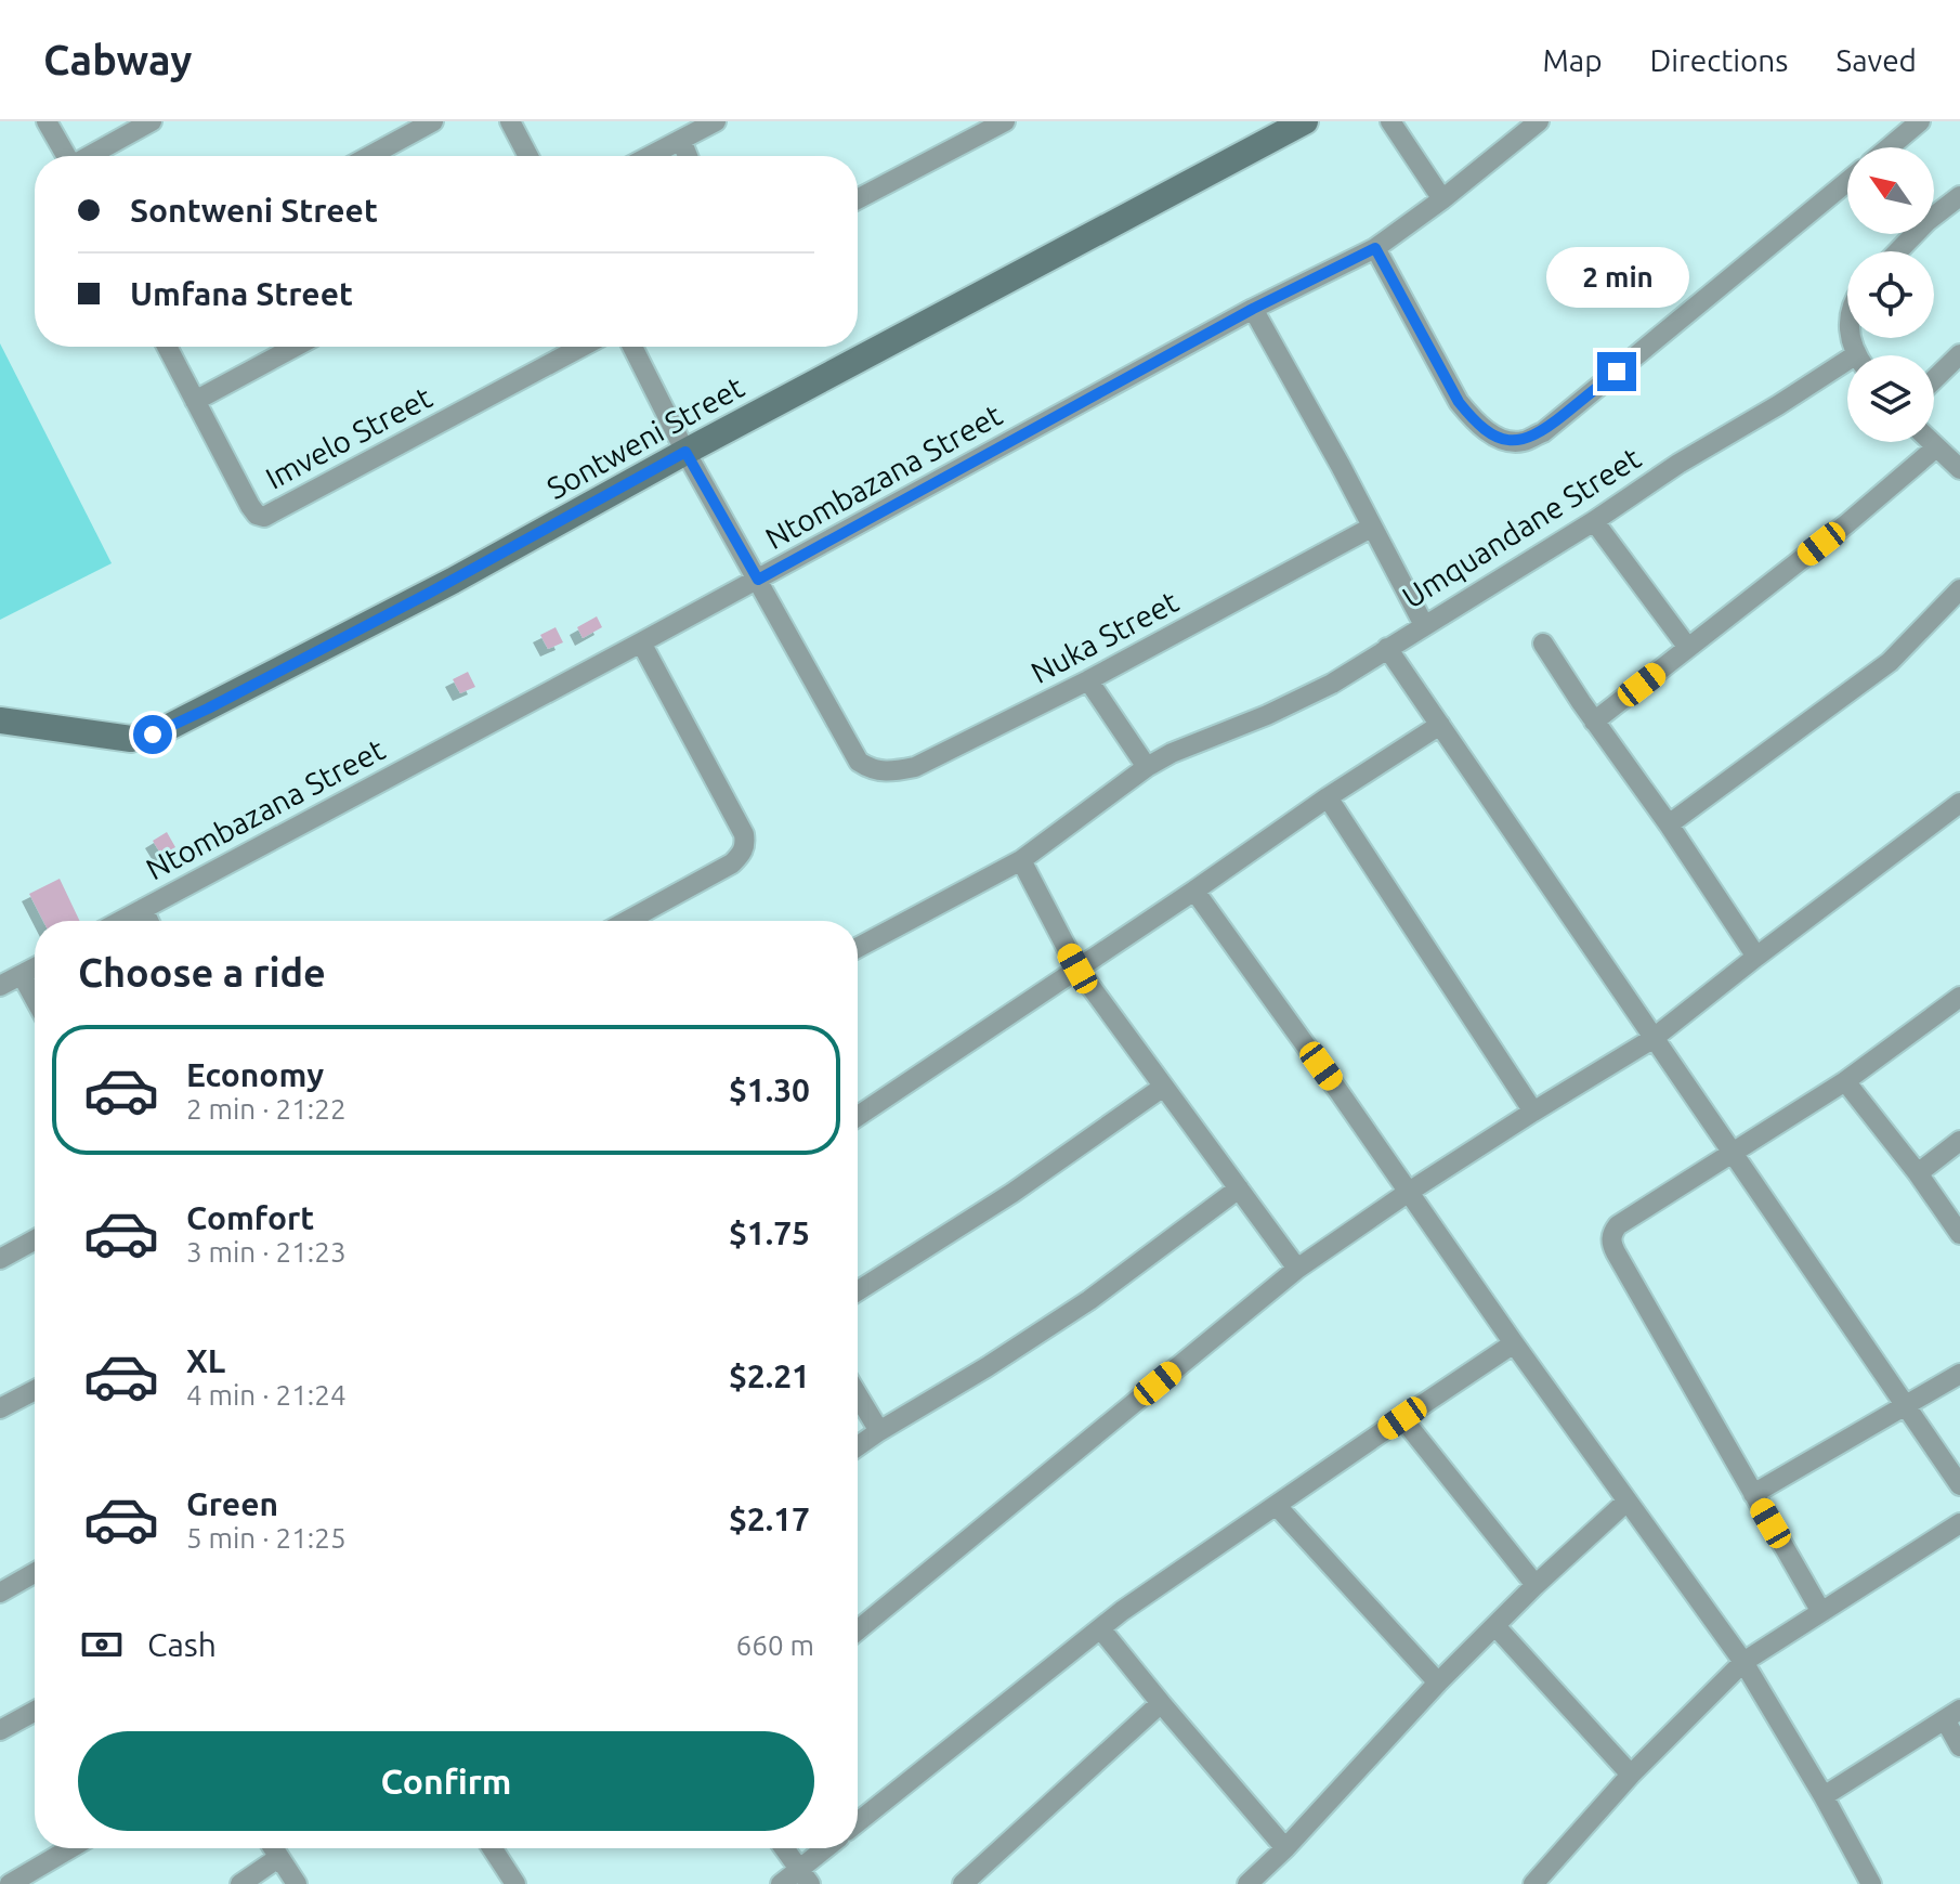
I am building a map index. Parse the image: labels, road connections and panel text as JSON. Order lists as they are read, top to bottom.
{
  "streets": {
    "street": [
      "Imvelo Street",
      "Sontweni Street",
      "Ntombazana Street",
      "Umquandane Street",
      "Nuka Street"
    ]
  },
  "crossings": [
    ["Ntombazana Street", "Nuka Street"]
  ],
  "north": "top left",
  "page": {
    "header": "Cabway",
    "nav": ["Map", "Directions", "Saved"],
    "banner": ["Sontweni Street", "Umfana Street"],
    "bubble": "2 min",
    "heading": "Choose a ride",
    "list": [
      {
        "name": "Economy",
        "note": "2 min · 21:22",
        "value": "$1.30"
      },
      {
        "name": "Comfort",
        "note": "3 min · 21:23",
        "value": "$1.75"
      },
      {
        "name": "XL",
        "note": "4 min · 21:24",
        "value": "$2.21"
      },
      {
        "name": "Green",
        "note": "5 min · 21:25",
        "value": "$2.17"
      }
    ],
    "pay": ["Cash", "660 m"],
    "buttons": "Confirm"
  }
}
